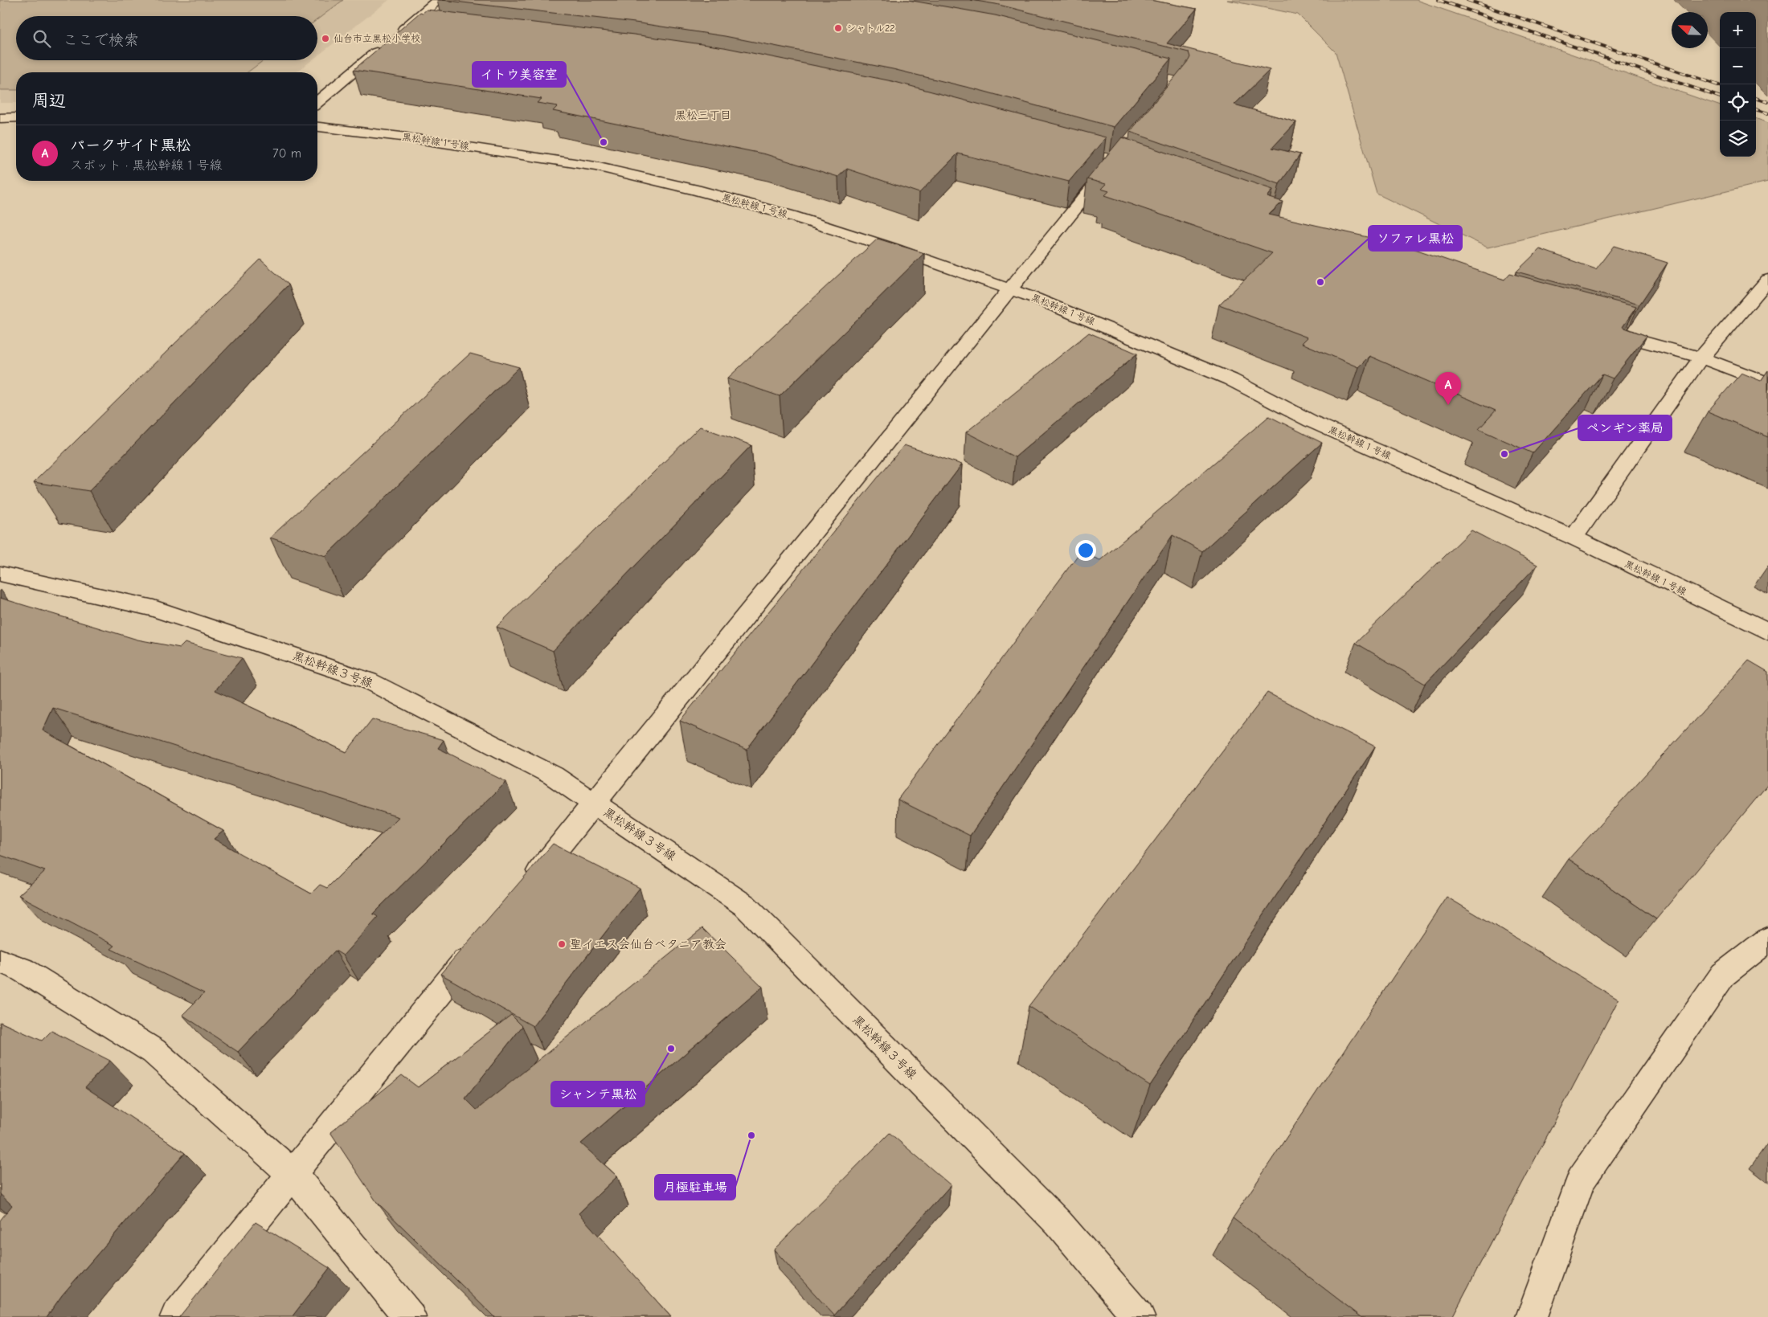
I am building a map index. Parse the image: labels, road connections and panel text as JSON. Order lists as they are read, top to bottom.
{
  "streets": {
    "street": ["黒松幹線１号線", "黒松幹線３号線"]
  },
  "districts": ["黒松三丁目"],
  "places": [
    "シャトル22",
    "仙台市立黒松小学校",
    "イトウ美容室",
    "ソファレ黒松",
    "ペンギン薬局",
    "聖イエス会仙台ベタニア教会",
    "シャンテ黒松",
    "月極駐車場"
  ],
  "north": "top left",
  "page": {
    "map_buttons": ["+", "−"],
    "search": "ここで検索",
    "heading": "周辺",
    "list": [
      {
        "mark": "A",
        "name": "パークサイド黒松",
        "note": "スポット · 黒松幹線１号線",
        "value": "70 m"
      }
    ],
    "pins": "A"
  }
}
